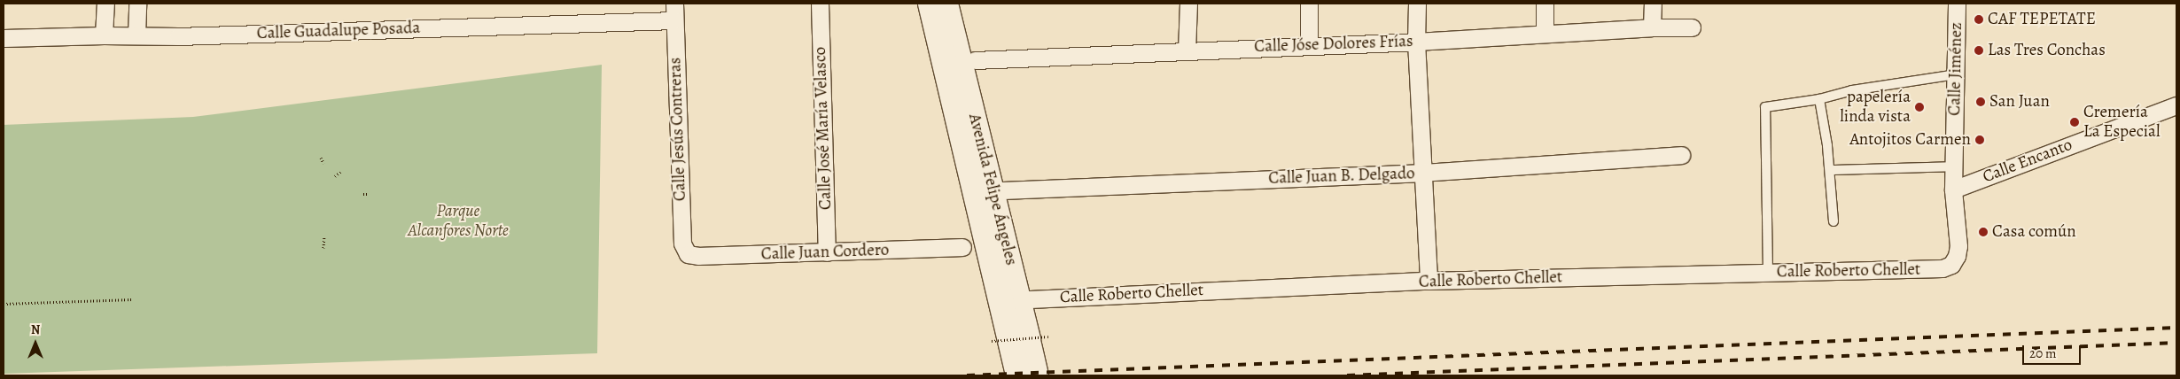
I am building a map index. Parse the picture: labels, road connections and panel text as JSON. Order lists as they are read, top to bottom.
{
  "streets": {
    "main road": ["Avenida Felipe Ángeles"],
    "street": [
      "Calle Guadalupe Posada",
      "Calle Jóse Dolores Frías",
      "Calle Jiménez",
      "Calle José María Velasco",
      "Calle Jesús Contreras",
      "Calle Encanto",
      "Calle Juan B. Delgado",
      "Calle Juan Cordero",
      "Calle Roberto Chellet"
    ]
  },
  "crossings": [
    ["Calle Guadalupe Posada", "Calle Jesús Contreras"],
    ["Calle Jiménez", "Calle Encanto"],
    ["Calle Jiménez", "Calle Roberto Chellet"],
    ["Calle José María Velasco", "Calle Juan Cordero"],
    ["Calle Jesús Contreras", "Calle Juan Cordero"]
  ],
  "parks": ["Parque Alcanfores Norte"],
  "places": [
    "CAF TEPETATE",
    "Las Tres Conchas",
    "San Juan",
    "papelería linda vista",
    "Cremería La Especial",
    "Antojitos Carmen",
    "Casa común"
  ],
  "scale_bar": "20 m",
  "north": "top"
}
